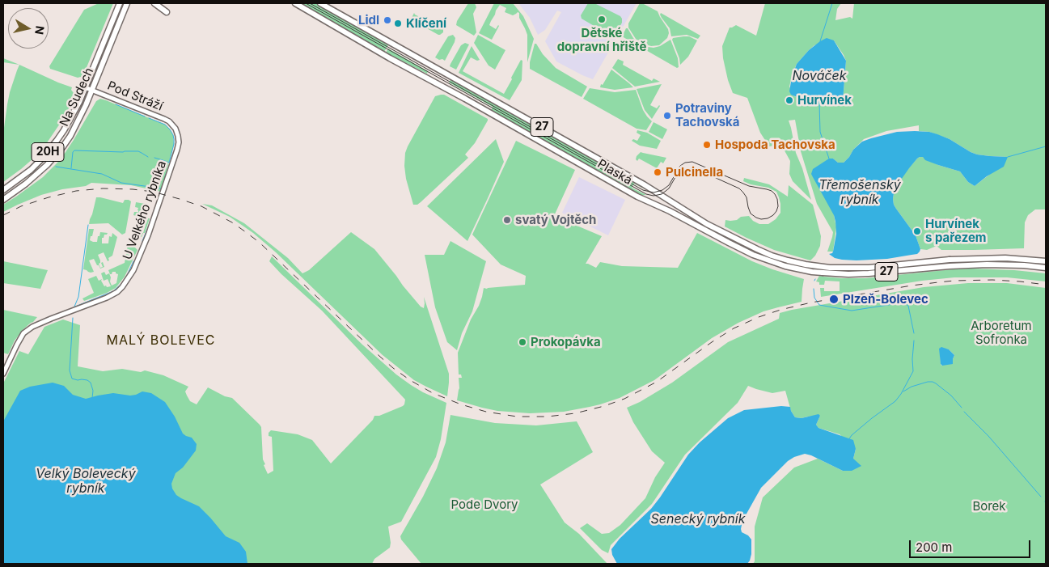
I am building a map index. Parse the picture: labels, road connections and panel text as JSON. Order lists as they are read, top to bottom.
{
  "streets": {
    "main road": [
      "Na Sudech",
      "27",
      "20H",
      "Plaská"
    ],
    "street": ["Pod Stráží", "U Velkého rybníka"]
  },
  "crossings": [
    ["Pod Stráží", "Na Sudech"],
    ["Pod Stráží", "U Velkého rybníka"]
  ],
  "districts": ["MALÝ BOLEVEC"],
  "water": [
    "Nováček",
    "Třemošenský rybník",
    "Velký Bolevecký rybník",
    "Senecký rybník"
  ],
  "parks": ["Arboretum Sofronka", "Pode Dvory", "Borek"],
  "places": [
    "Dětské dopravní hřiště",
    "Lidl",
    "Klíčení",
    "Hurvínek",
    "Potraviny Tachovská",
    "Hospoda Tachovska",
    "Pulcinella",
    "svatý Vojtěch",
    "Hurvínek s pařezem",
    "Plzeň-Bolevec",
    "Prokopávka"
  ],
  "scale_bar": "200 m",
  "north": "right"
}
